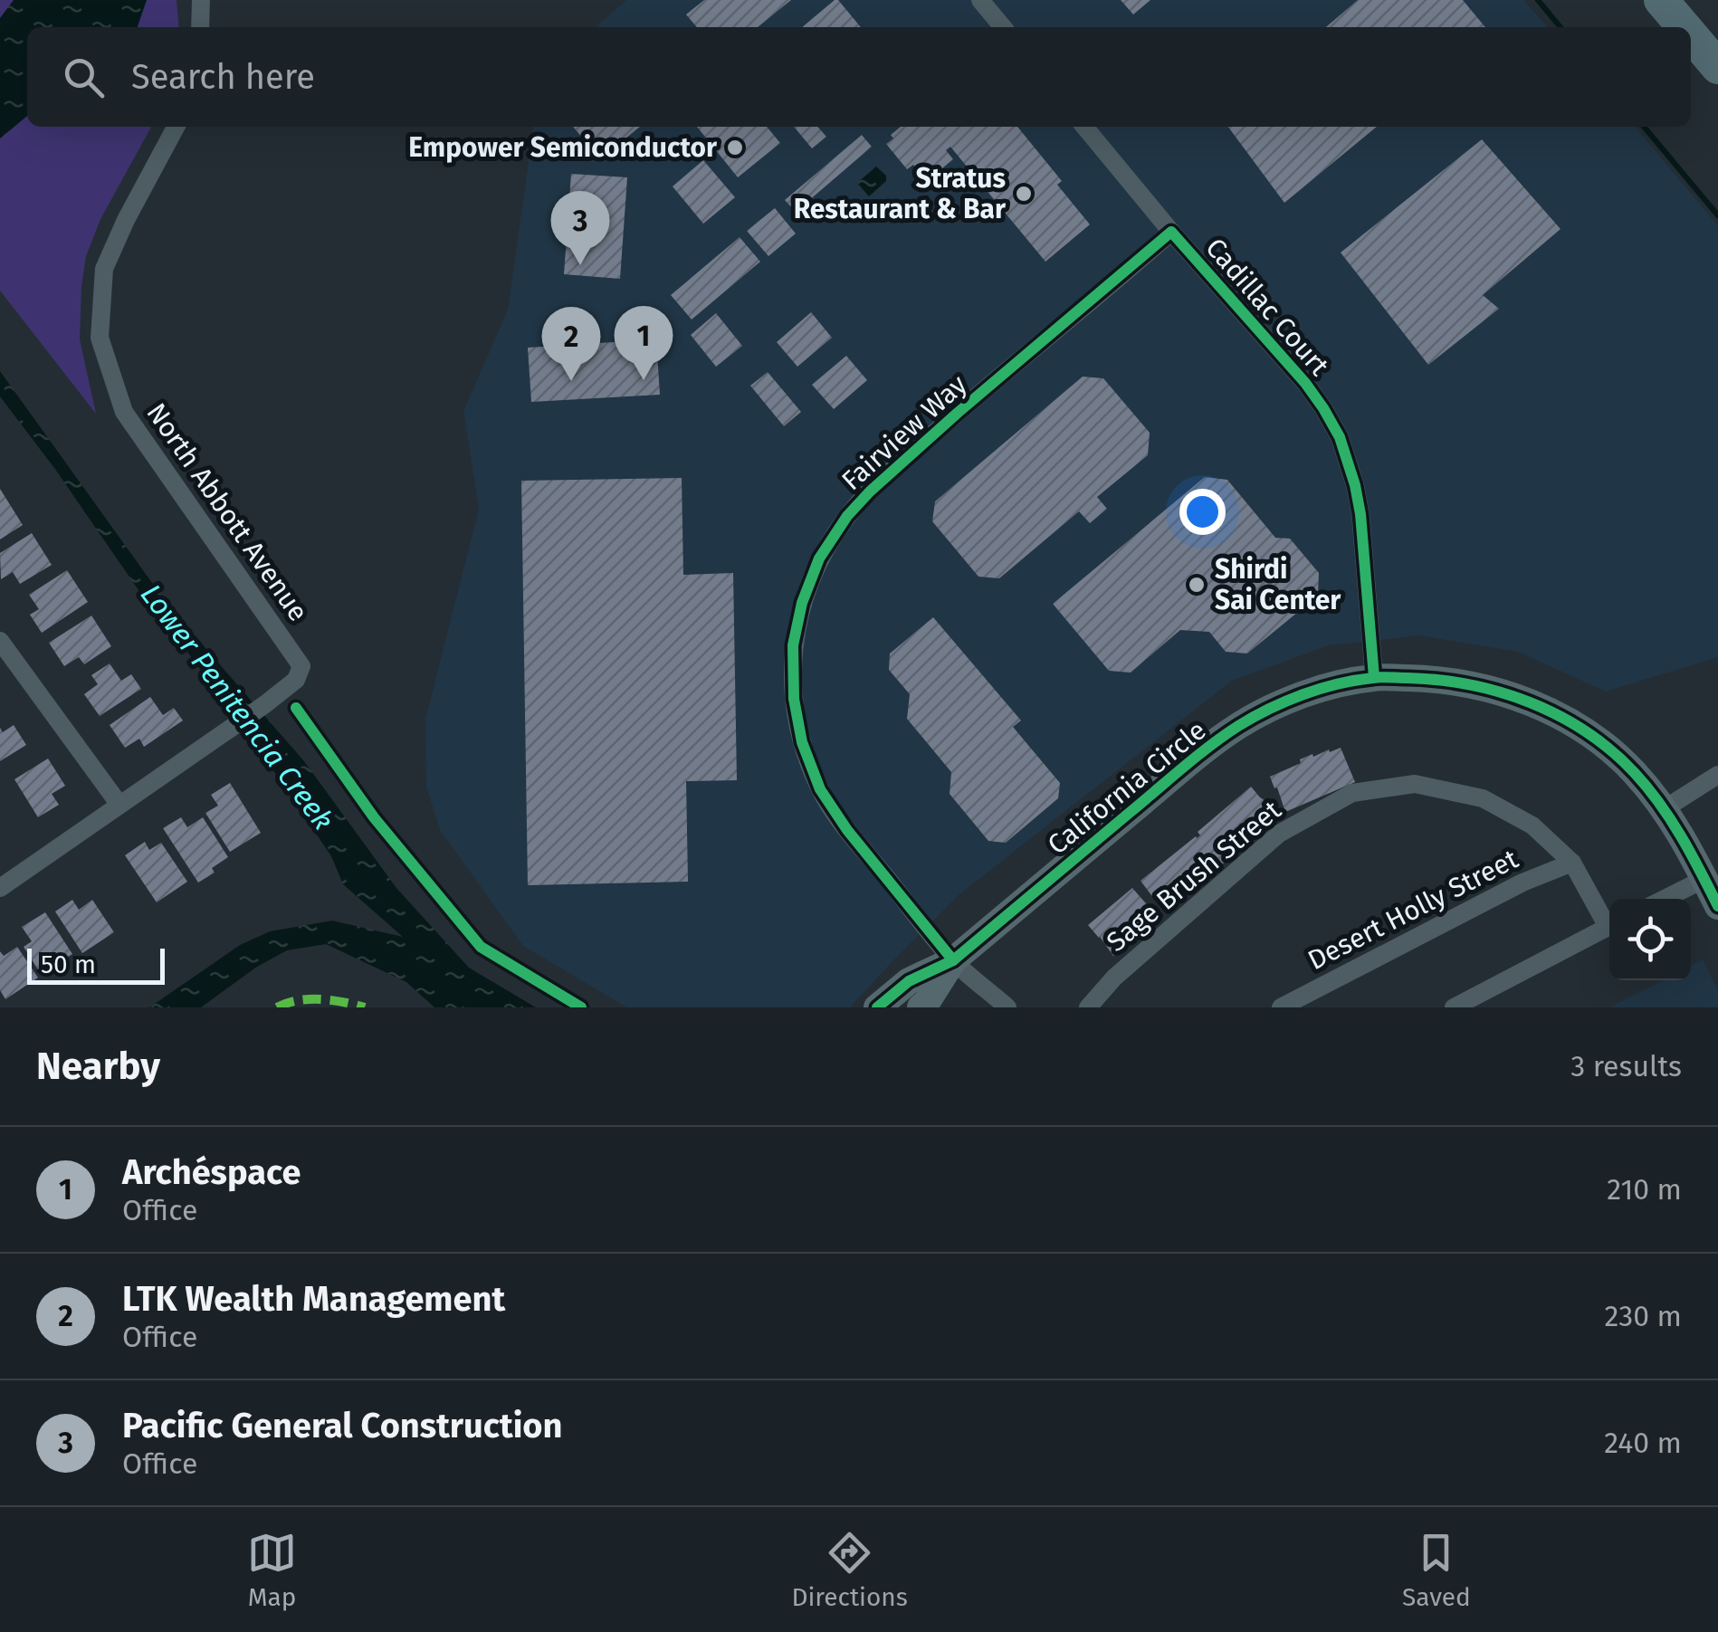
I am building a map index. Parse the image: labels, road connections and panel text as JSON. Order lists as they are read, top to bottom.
{
  "streets": {
    "street": [
      "Cadillac Court",
      "Fairview Way",
      "North Abbott Avenue",
      "California Circle",
      "Sage Brush Street",
      "Desert Holly Street"
    ]
  },
  "crossings": [
    ["Cadillac Court", "Fairview Way"],
    ["Cadillac Court", "California Circle"],
    ["Fairview Way", "California Circle"],
    ["Sage Brush Street", "Desert Holly Street"]
  ],
  "water": ["Lower Penitencia Creek"],
  "places": ["Empower Semiconductor", "Stratus Restaurant & Bar", "Shirdi Sai Center"],
  "scale_bar": "50 m",
  "page": {
    "search": "Search here",
    "pins": ["3", "1", "2"],
    "scale": "50 m",
    "heading": ["Nearby", "3 results"],
    "list": [
      {
        "mark": "1",
        "name": "Archéspace",
        "note": "Office",
        "value": "210 m"
      },
      {
        "mark": "2",
        "name": "LTK Wealth Management",
        "note": "Office",
        "value": "230 m"
      },
      {
        "mark": "3",
        "name": "Pacific General Construction",
        "note": "Office",
        "value": "240 m"
      }
    ],
    "nav": ["Map", "Directions", "Saved"]
  }
}
